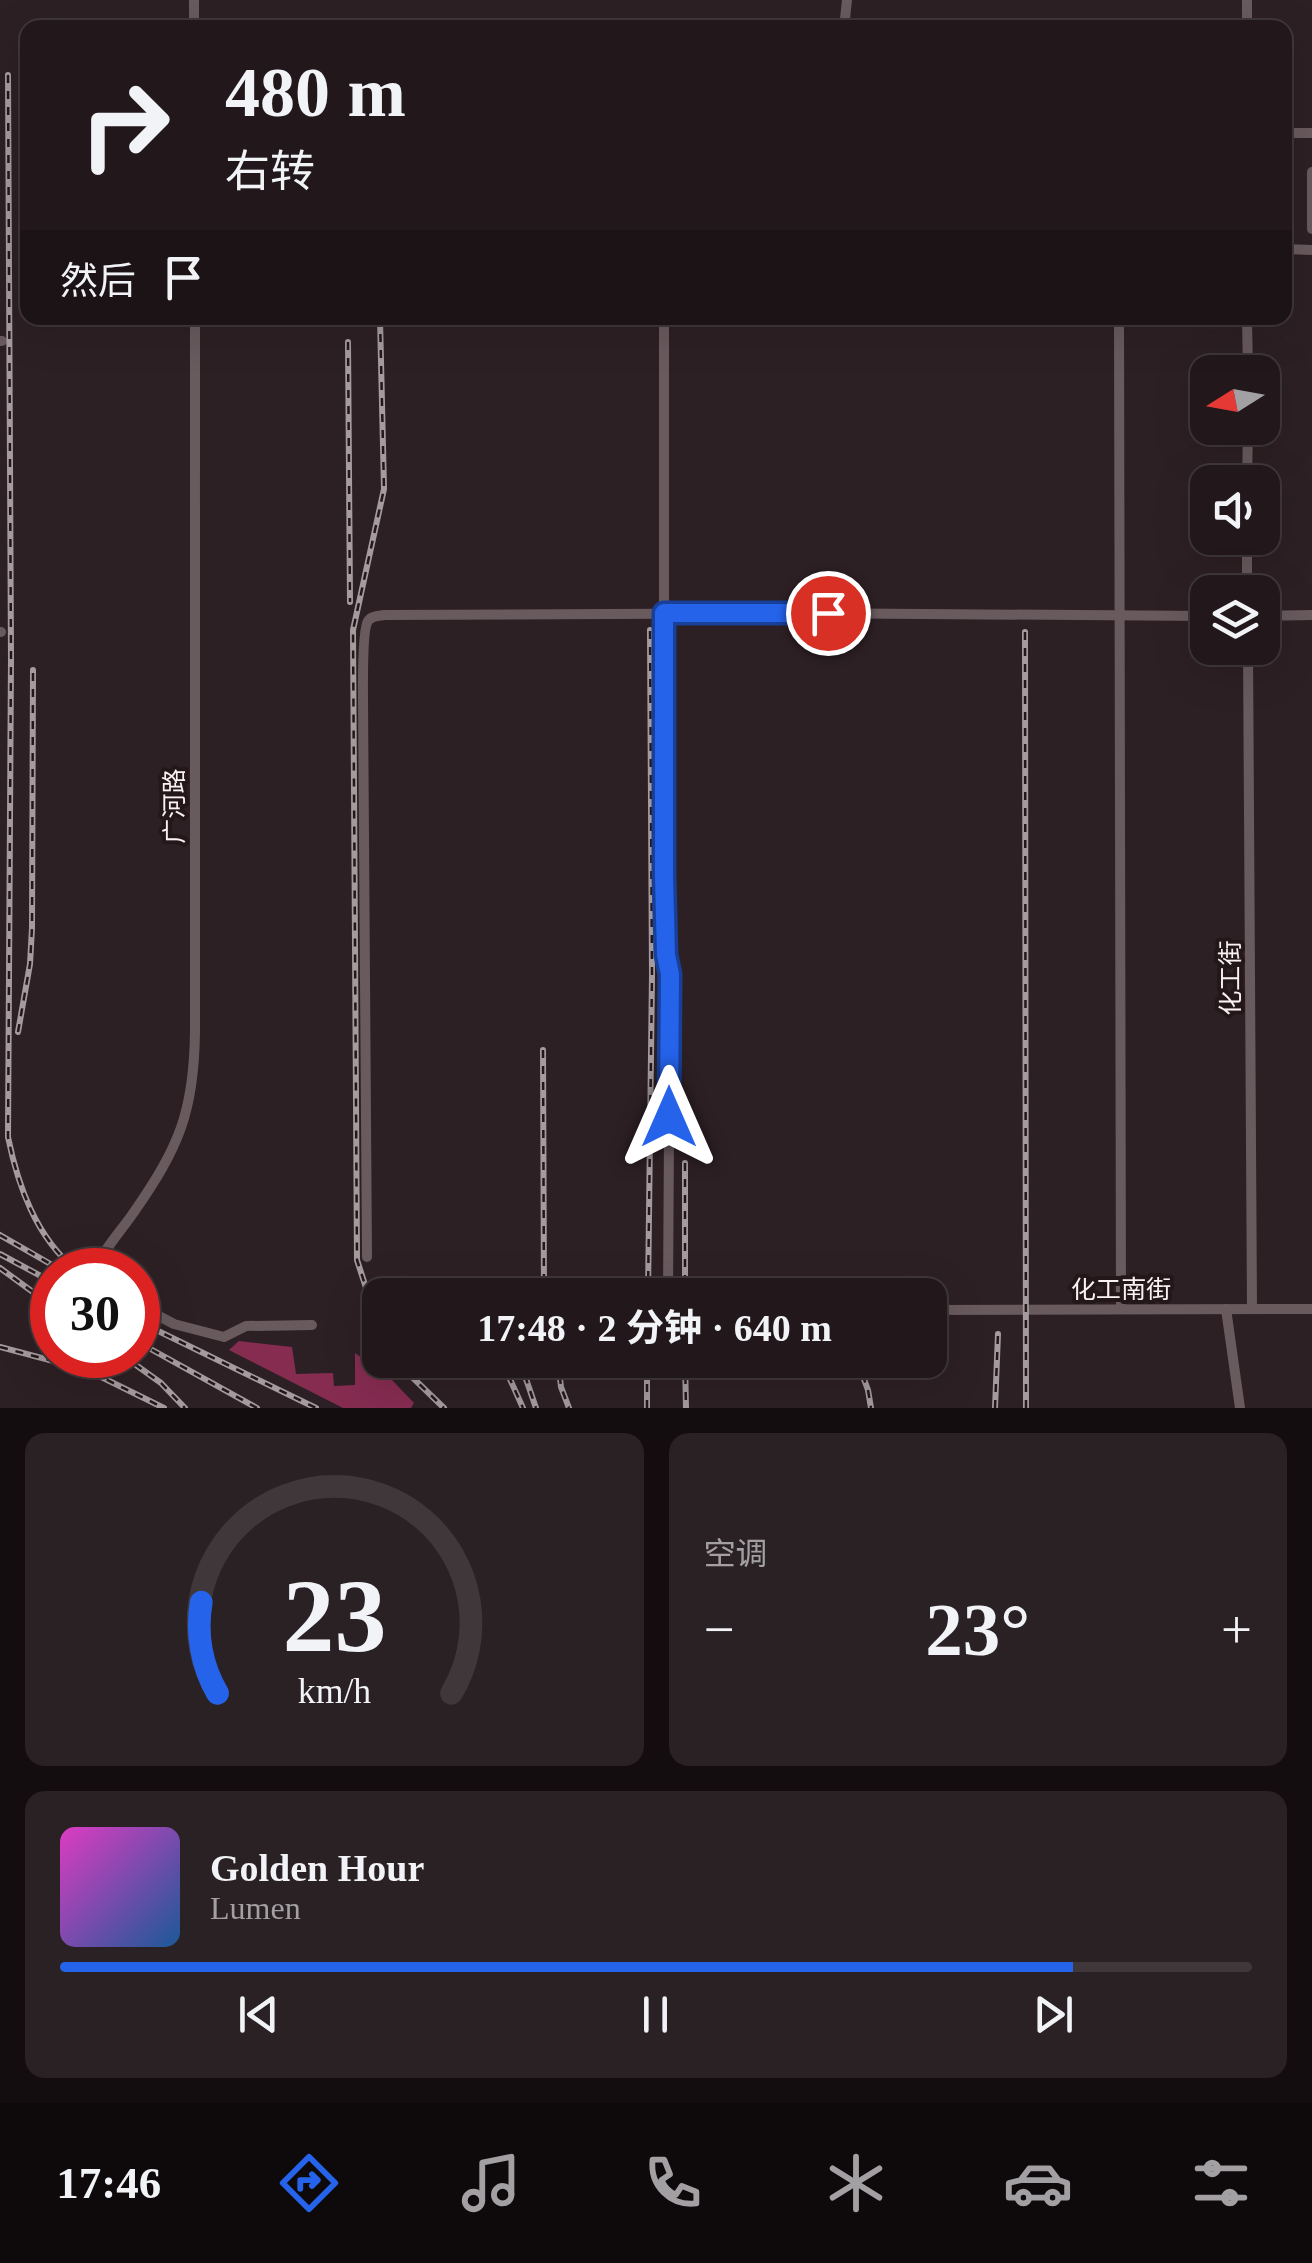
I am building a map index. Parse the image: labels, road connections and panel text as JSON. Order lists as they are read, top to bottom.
{
  "streets": {
    "street": ["广河路", "化工街", "化工南街"]
  },
  "crossings": [
    ["化工街", "化工南街"]
  ],
  "north": "left",
  "page": {
    "turn": ["480 m", "右转"],
    "then": "然后",
    "limit": "30",
    "trip": "17:48 · 2 分钟 · 640 m",
    "tile": "空调",
    "heat": ["−", "23°", "+"],
    "song": ["Golden Hour", "Lumen"],
    "tabs": "17:46",
    "gauge": ["23", "km/h"]
  }
}
